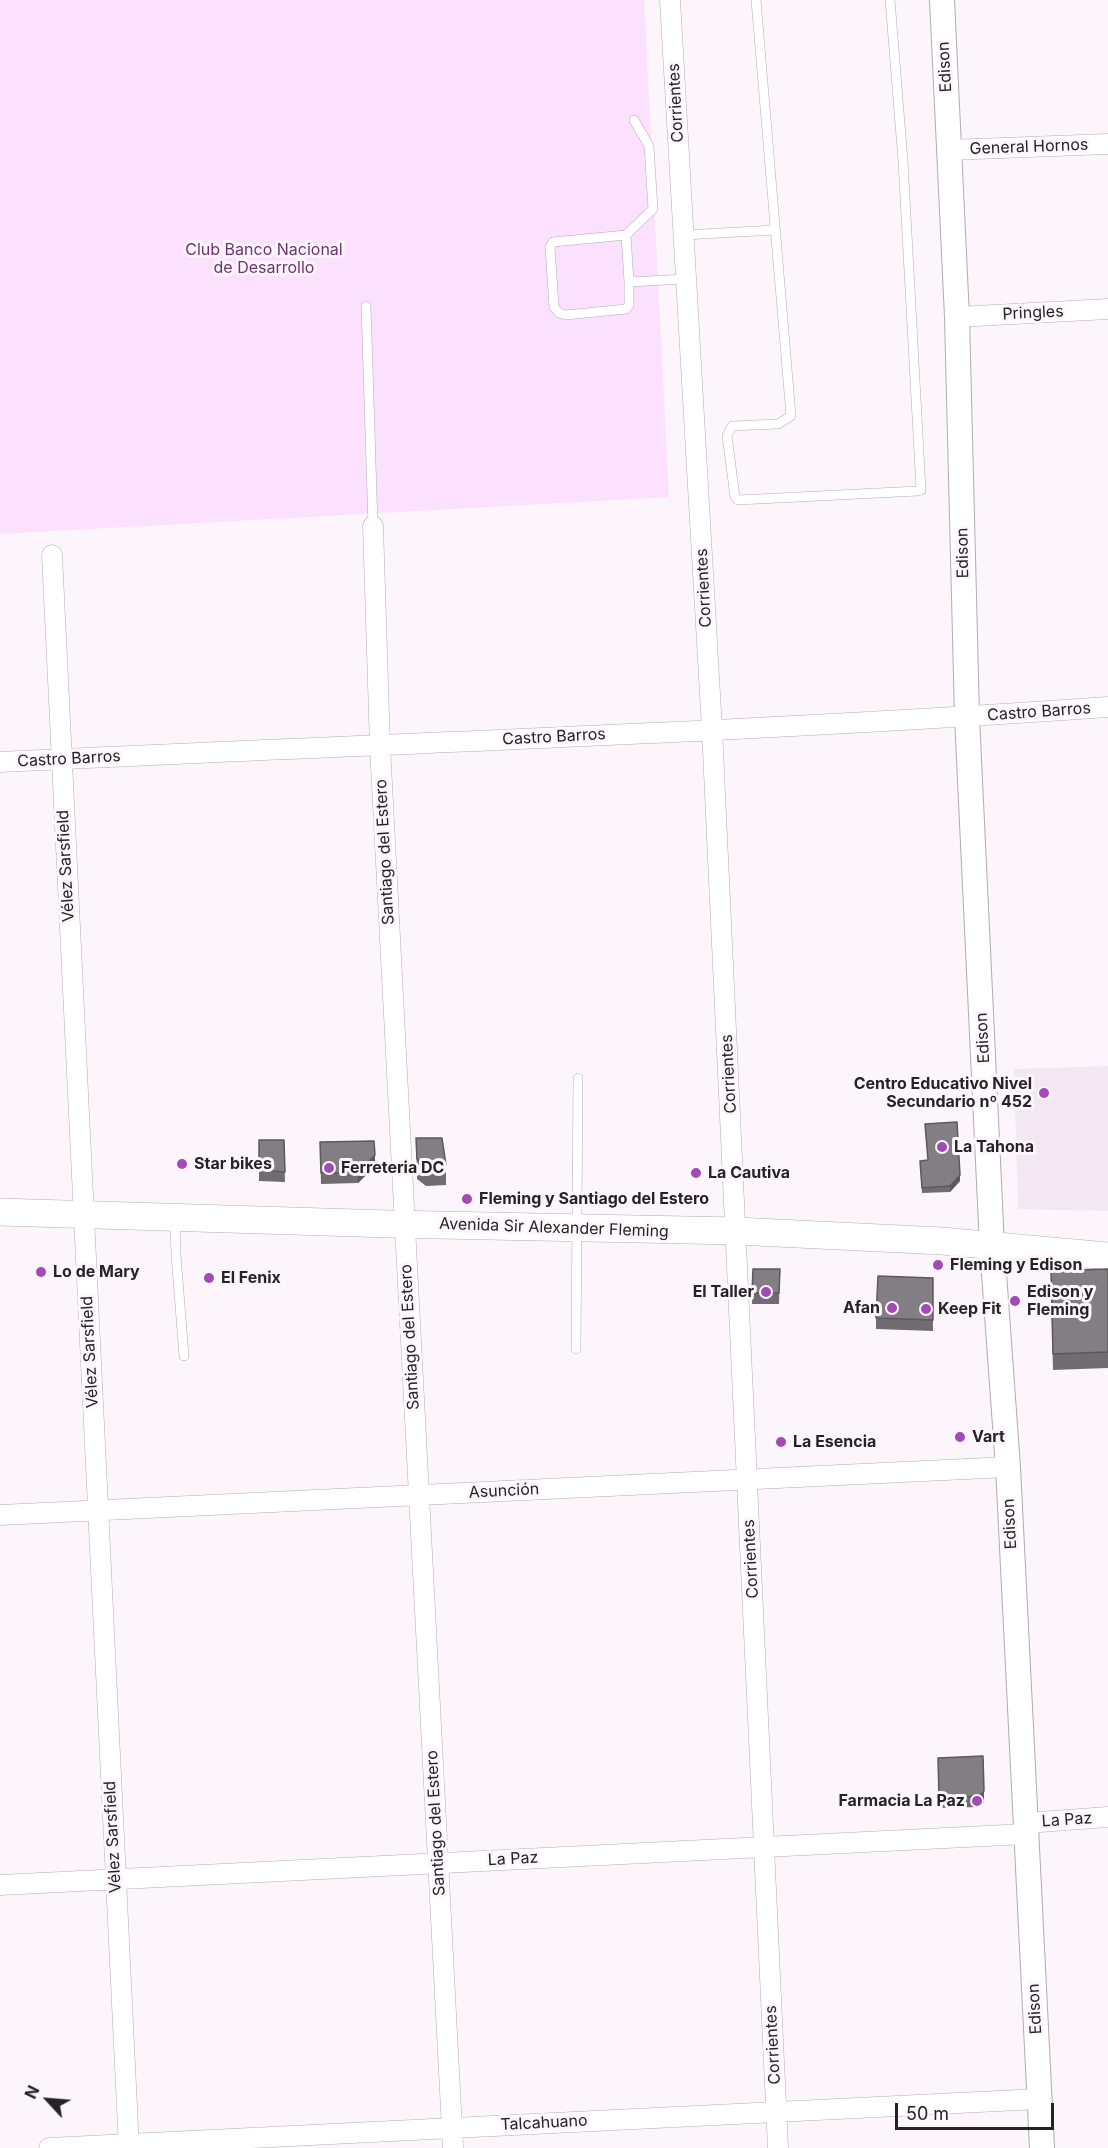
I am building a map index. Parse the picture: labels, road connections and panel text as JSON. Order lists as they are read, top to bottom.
{
  "streets": {
    "main road": ["Avenida Sir Alexander Fleming"],
    "street": [
      "Edison",
      "Corrientes",
      "General Hornos",
      "Pringles",
      "Castro Barros",
      "Santiago del Estero",
      "Vélez Sarsfield",
      "Asunción",
      "La Paz",
      "Talcahuano"
    ]
  },
  "crossings": [
    ["Edison", "General Hornos"],
    ["Edison", "Pringles"],
    ["Edison", "Castro Barros"],
    ["Edison", "Avenida Sir Alexander Fleming"],
    ["Edison", "Asunción"],
    ["Edison", "La Paz"],
    ["Edison", "Talcahuano"],
    ["Corrientes", "Castro Barros"],
    ["Corrientes", "Avenida Sir Alexander Fleming"],
    ["Corrientes", "Asunción"],
    ["Corrientes", "La Paz"],
    ["Corrientes", "Talcahuano"],
    ["Castro Barros", "Santiago del Estero"],
    ["Castro Barros", "Vélez Sarsfield"],
    ["Santiago del Estero", "Avenida Sir Alexander Fleming"],
    ["Santiago del Estero", "Asunción"],
    ["Santiago del Estero", "La Paz"],
    ["Santiago del Estero", "Talcahuano"],
    ["Vélez Sarsfield", "Avenida Sir Alexander Fleming"],
    ["Vélez Sarsfield", "Asunción"],
    ["Vélez Sarsfield", "La Paz"],
    ["Vélez Sarsfield", "Talcahuano"]
  ],
  "parks": ["Club Banco Nacional de Desarrollo"],
  "places": [
    "Centro Educativo Nivel Secundario nº 452",
    "La Tahona",
    "Star bikes",
    "Ferreteria DC",
    "La Cautiva",
    "Fleming y Santiago del Estero",
    "Fleming y Edison",
    "Lo de Mary",
    "El Fenix",
    "El Taller",
    "Edison y Fleming",
    "Afan",
    "Keep Fit",
    "Vart",
    "La Esencia",
    "Farmacia La Paz"
  ],
  "scale_bar": "50 m",
  "north": "top left"
}
